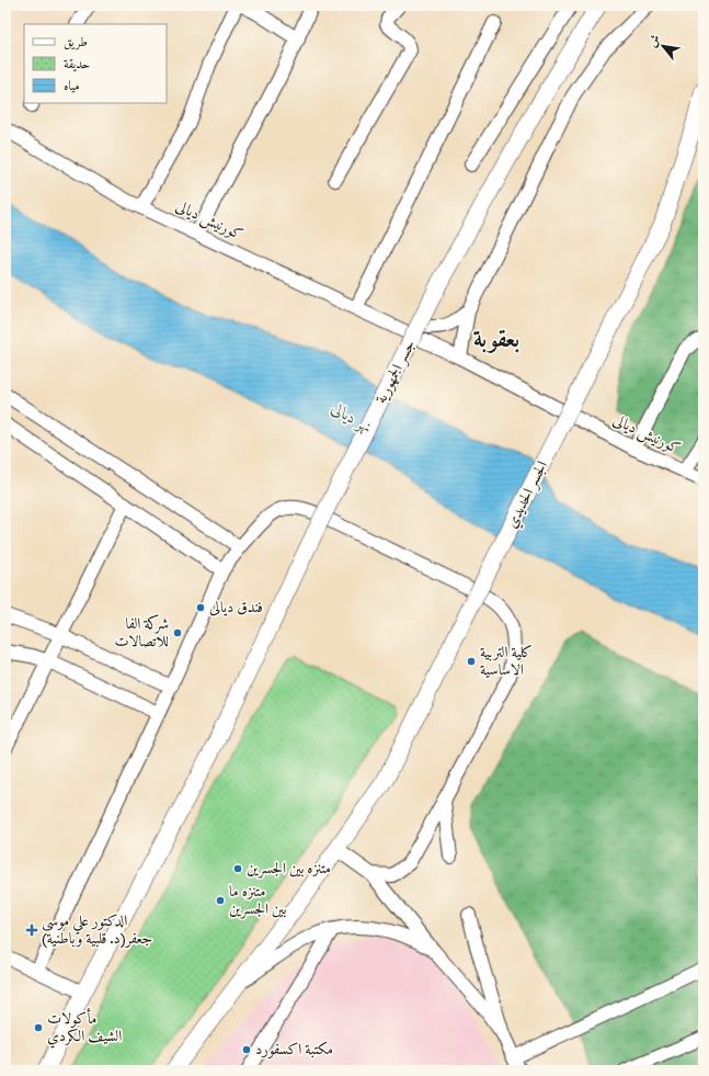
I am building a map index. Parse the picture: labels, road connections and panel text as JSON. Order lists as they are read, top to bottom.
{
  "streets": {
    "main road": ["جسر الجمهورية", "الجسر الحديدي"],
    "street": ["كورنيش ديالى"]
  },
  "districts": ["بعقوبة"],
  "water": ["نهر ديالى"],
  "places": {
    "other": [
      "فندق ديالى",
      "شركة الفا للاتصالات",
      "كلية التربية الاساسية",
      "متنزه بين الجسرين",
      "متنزه ما بين الجسرين",
      "مأكولات الشيف الكردي",
      "مكتبة اكسفورد"
    ],
    "health": ["الدكتور علي موسى جعفر(د. قلبية وباطنية)"]
  },
  "legend": ["طريق", "حديقة", "مياه"],
  "north": "top left"
}
